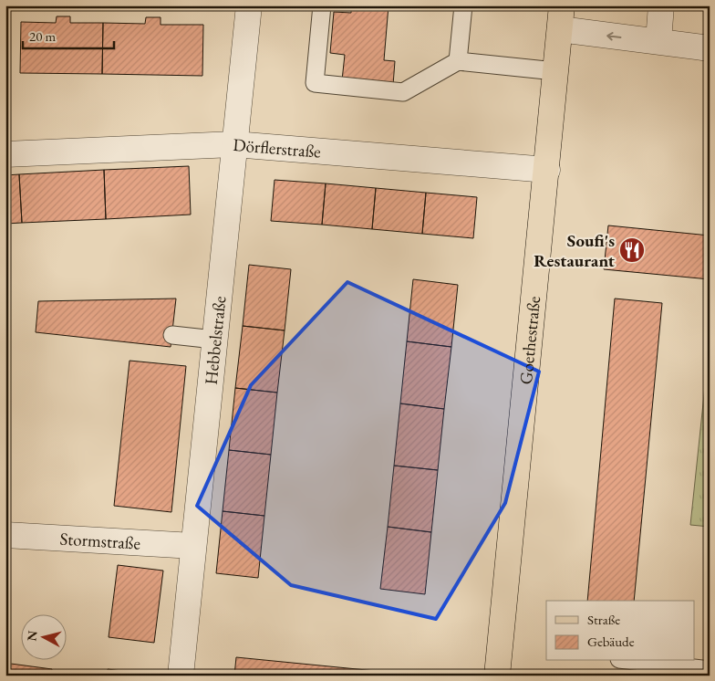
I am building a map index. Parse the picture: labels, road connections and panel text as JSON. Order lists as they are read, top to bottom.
{
  "streets": {
    "main road": ["Goethestraße"],
    "street": ["Dörflerstraße", "Hebbelstraße", "Stormstraße"]
  },
  "crossings": [
    ["Dörflerstraße", "Hebbelstraße"],
    ["Dörflerstraße", "Goethestraße"],
    ["Hebbelstraße", "Stormstraße"]
  ],
  "places": {
    "restaurant": ["Soufi's Restaurant"]
  },
  "legend": ["Straße", "Gebäude"],
  "scale_bar": "20 m",
  "north": "left"
}
